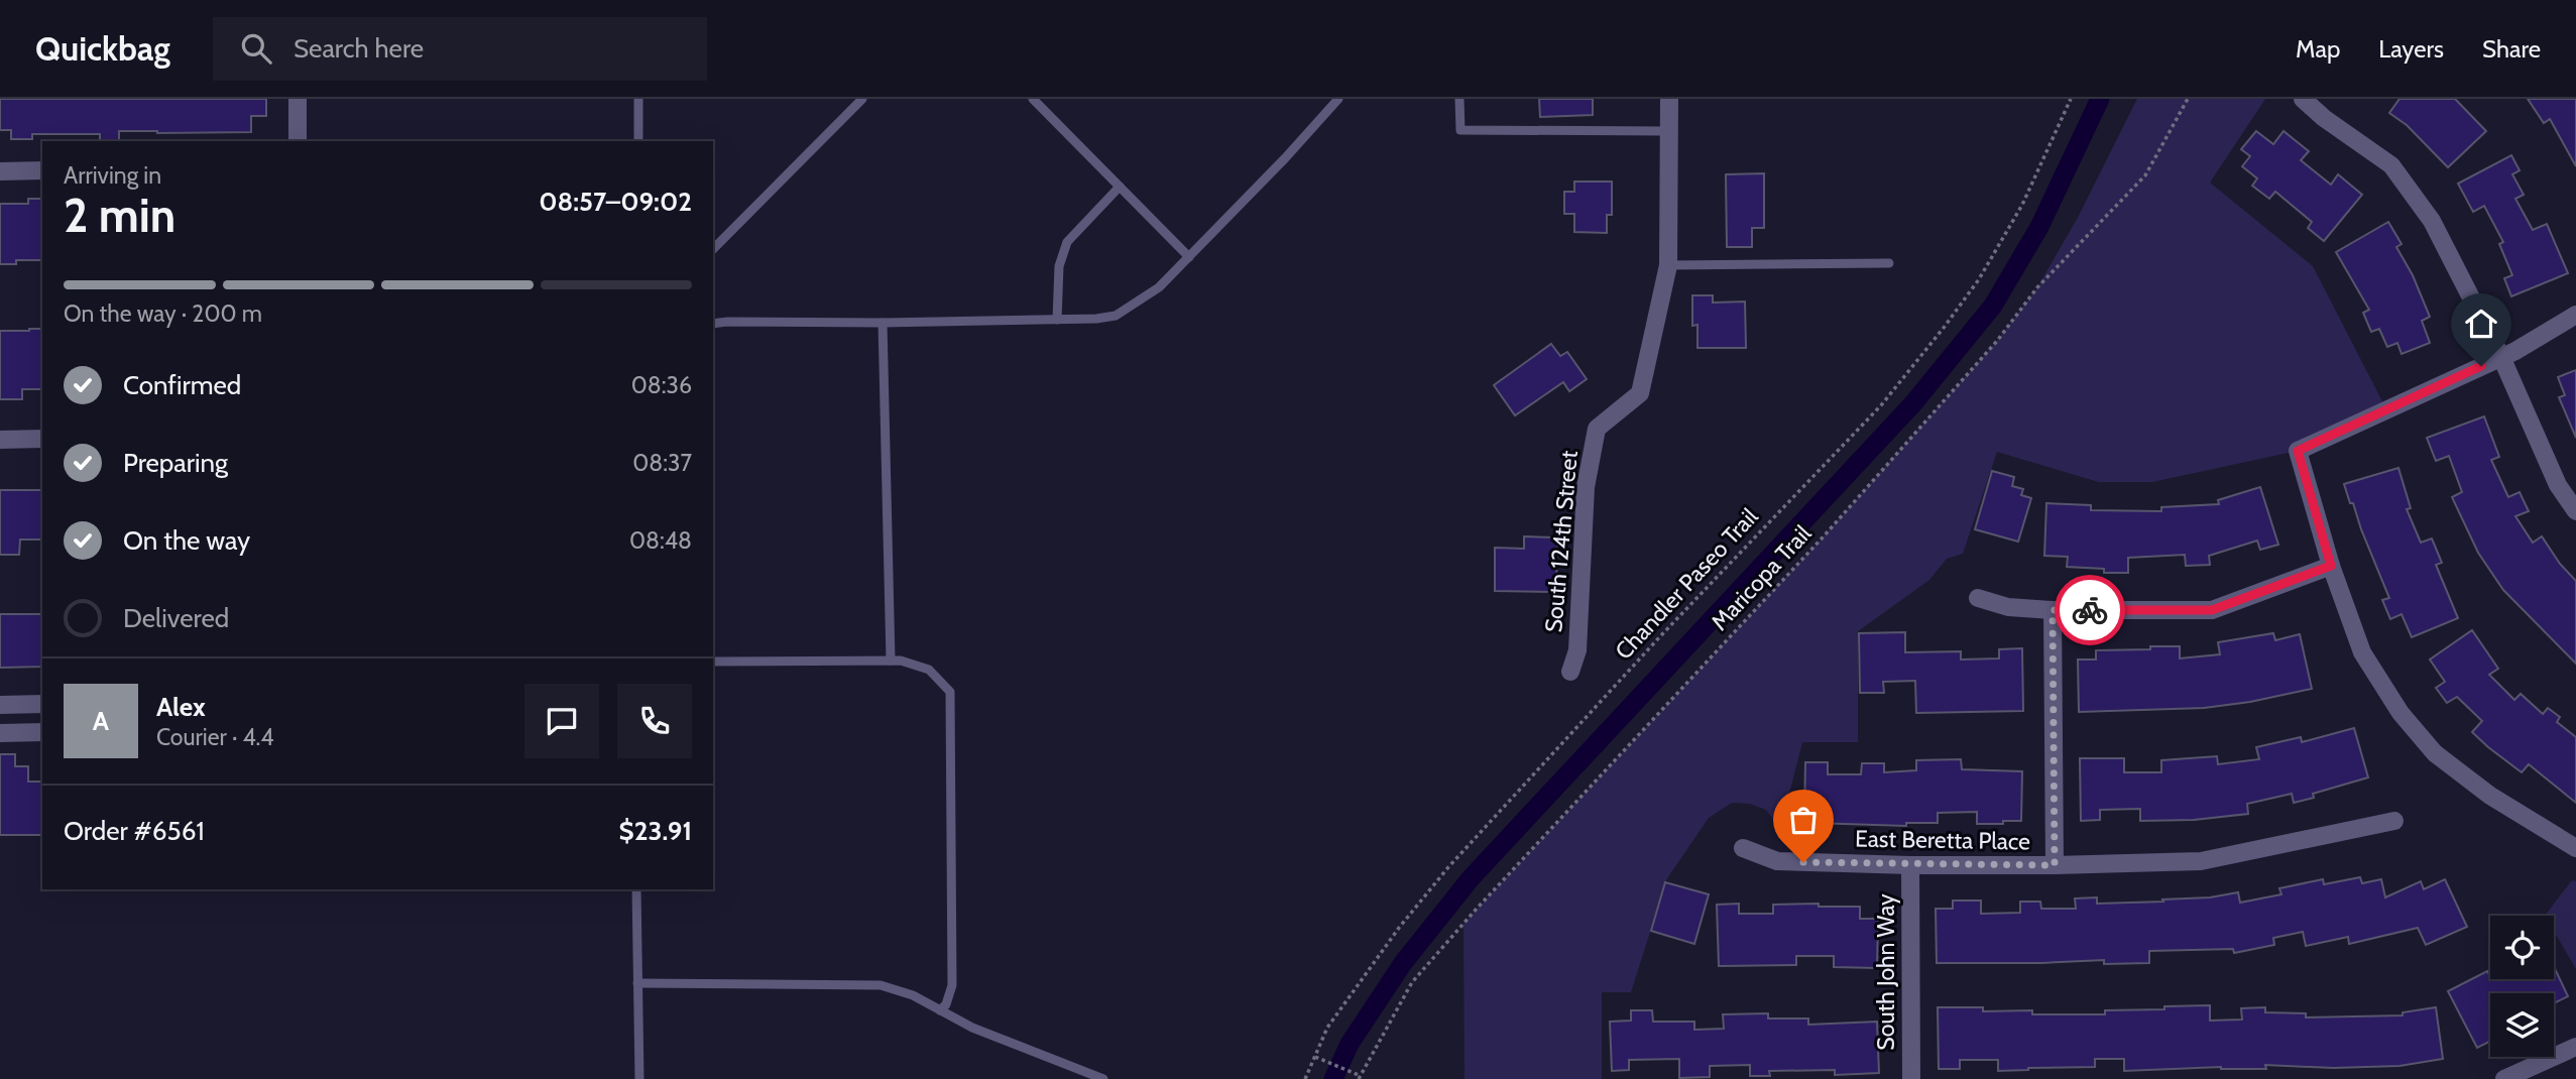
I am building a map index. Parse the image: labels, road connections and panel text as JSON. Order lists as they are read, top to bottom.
{
  "streets": {
    "street": ["South 124th Street", "East Beretta Place", "South John Way"],
    "path": ["Maricopa Trail", "Chandler Paseo Trail"]
  },
  "crossings": [
    ["East Beretta Place", "South John Way"]
  ],
  "page": {
    "header": "Quickbag",
    "search": "Search here",
    "nav": ["Map", "Layers", "Share"],
    "heading": ["2 min", "Arriving in", "08:57–09:02"],
    "panel": [
      "Alex",
      "Courier · 4.4",
      "Order #6561",
      "$23.91"
    ],
    "bar": "On the way · 200 m",
    "list": [
      ["Confirmed", "08:36"],
      ["Preparing", "08:37"],
      ["On the way", "08:48"],
      "Delivered"
    ],
    "round": "A"
  }
}
